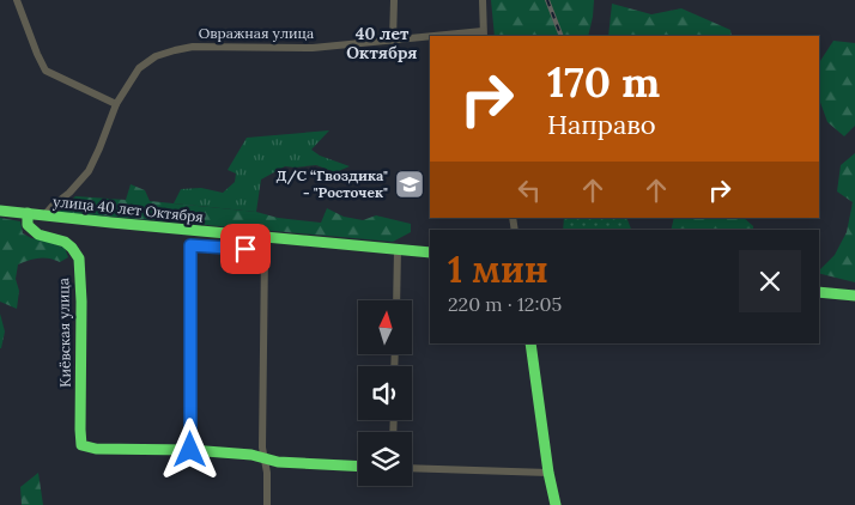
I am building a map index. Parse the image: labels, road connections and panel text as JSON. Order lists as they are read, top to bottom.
{
  "streets": {
    "street": ["Овражная улица", "улица 40 лет Октября", "Киёвская улица"]
  },
  "crossings": [
    ["Овражная улица", "улица 40 лет Октября"],
    ["улица 40 лет Октября", "Киёвская улица"]
  ],
  "districts": ["40 лет Октября"],
  "places": {
    "school or university": ["Д/С “Гвоздика\" - \"Росточек\""]
  },
  "north": "top",
  "page": {
    "turn": ["170 m", "Направо"],
    "heading": ["1 мин", "220 m · 12:05"]
  }
}
